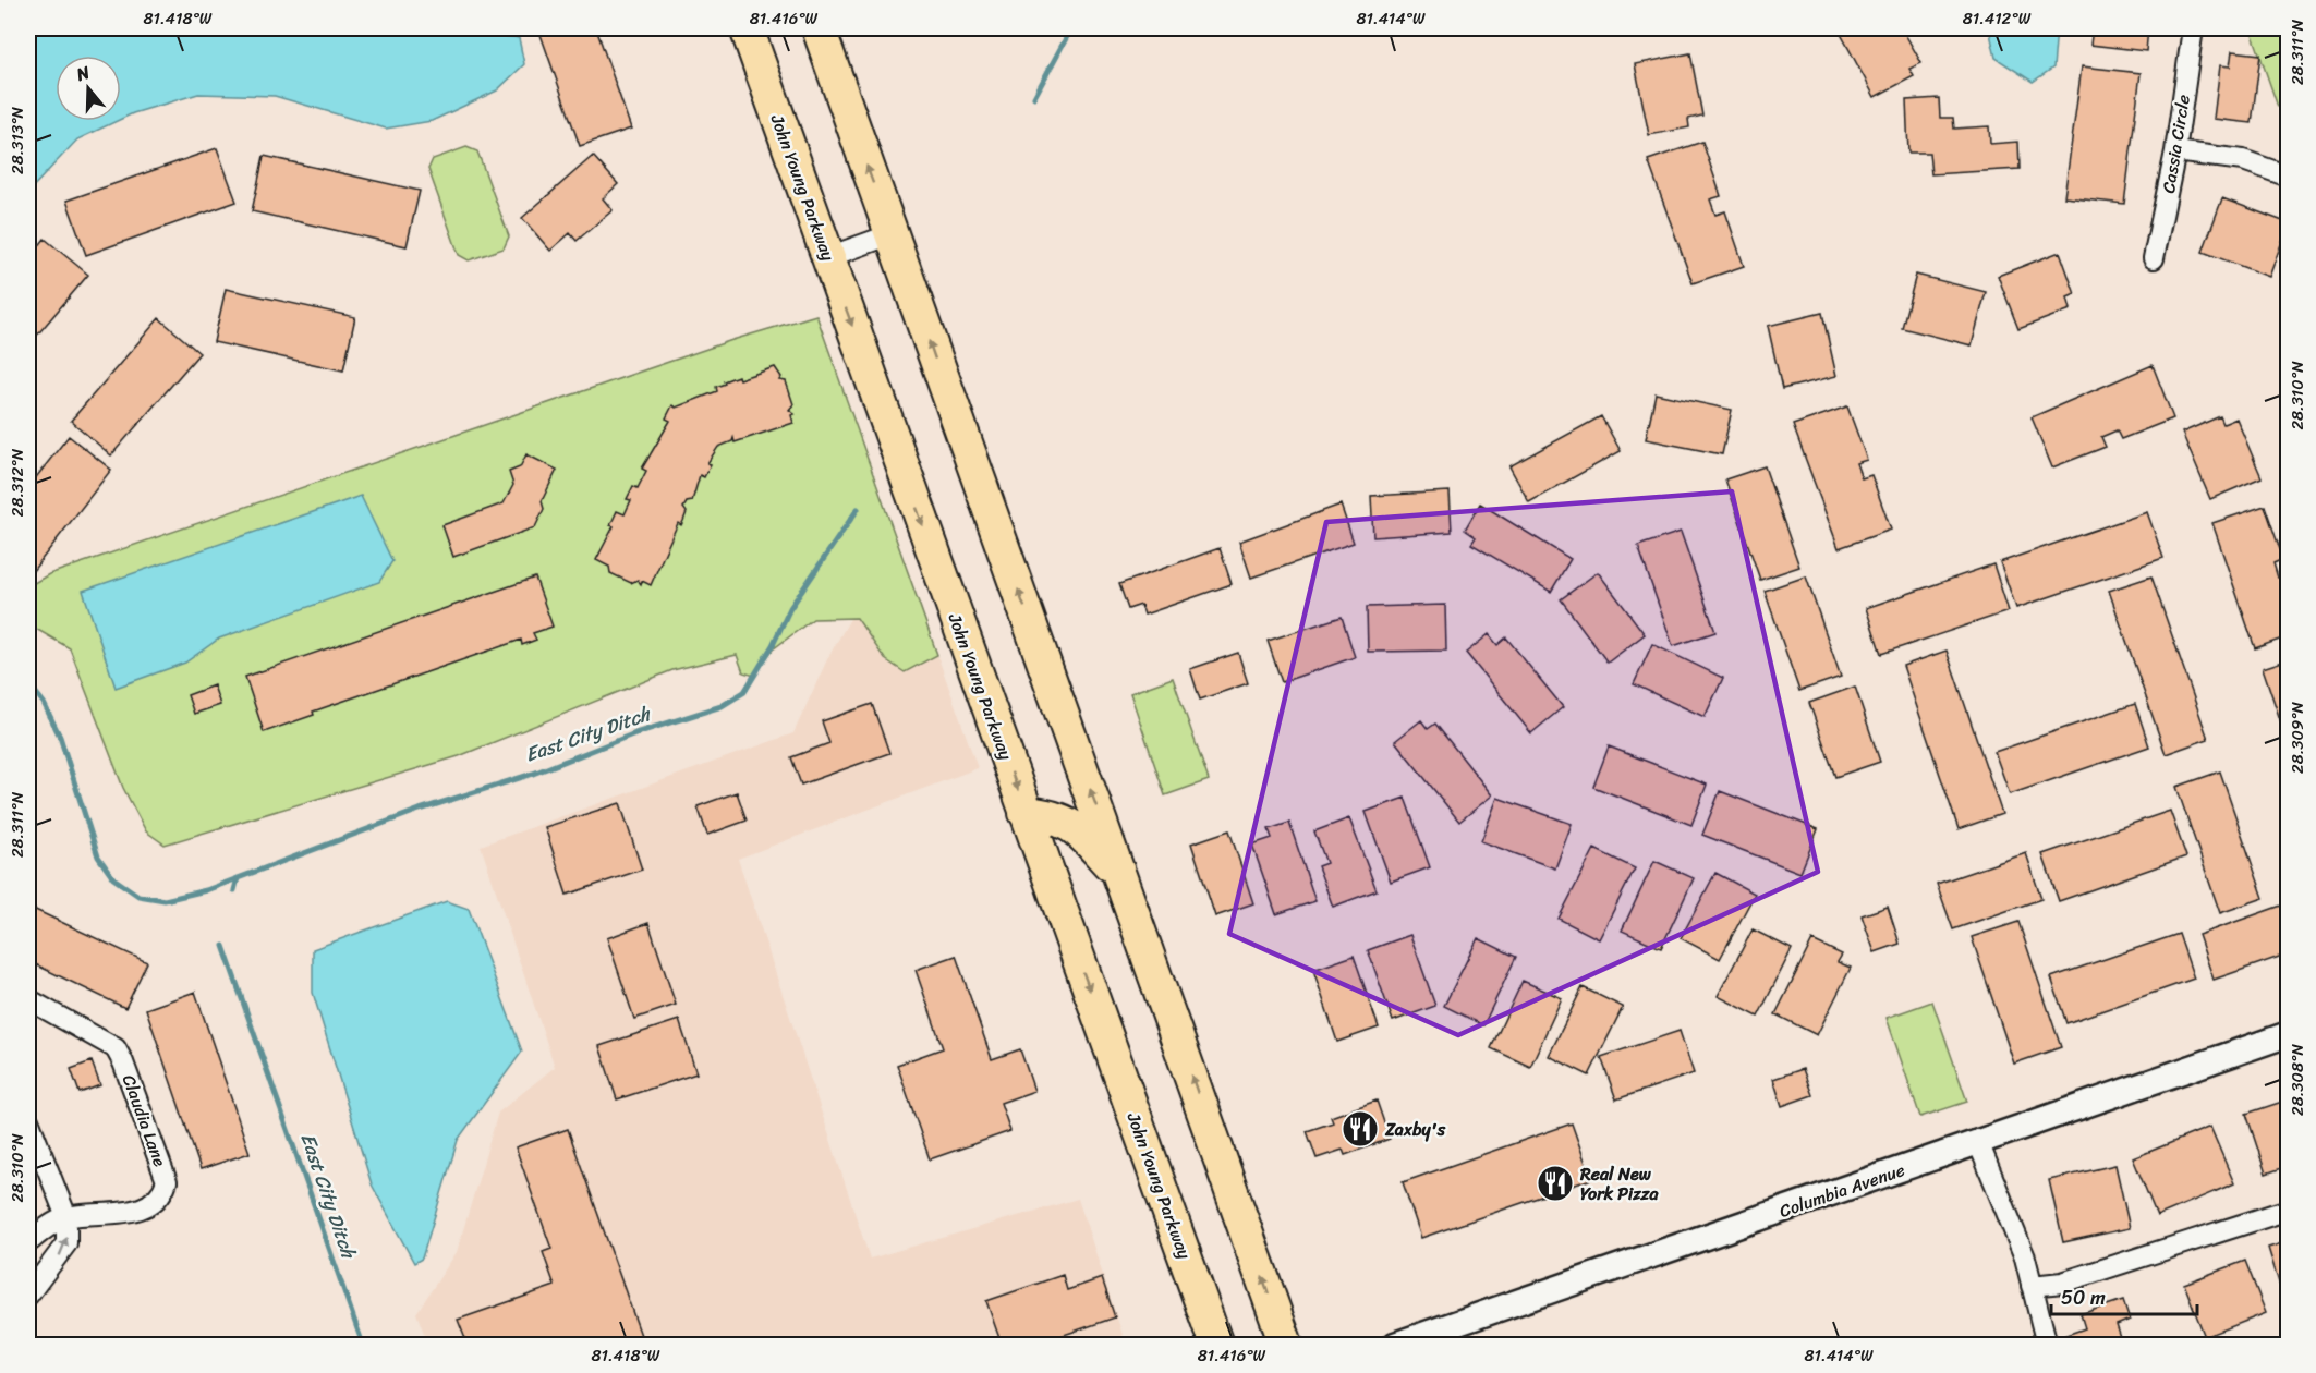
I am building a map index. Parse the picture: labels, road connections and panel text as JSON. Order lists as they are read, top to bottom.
{
  "streets": {
    "highway": ["John Young Parkway"],
    "street": ["Cassia Circle", "Claudia Lane", "Columbia Avenue"]
  },
  "water": ["East City Ditch"],
  "places": {
    "restaurant": ["Zaxby's", "Real New York Pizza"]
  },
  "scale_bar": "50 m",
  "north": "top",
  "coordinates": [
    "81.418°W",
    "81.416°W",
    "81.414°W",
    "81.412°W",
    "28.311°N",
    "28.313°N",
    "28.310°N",
    "28.312°N",
    "28.309°N",
    "28.308°N"
  ]
}
